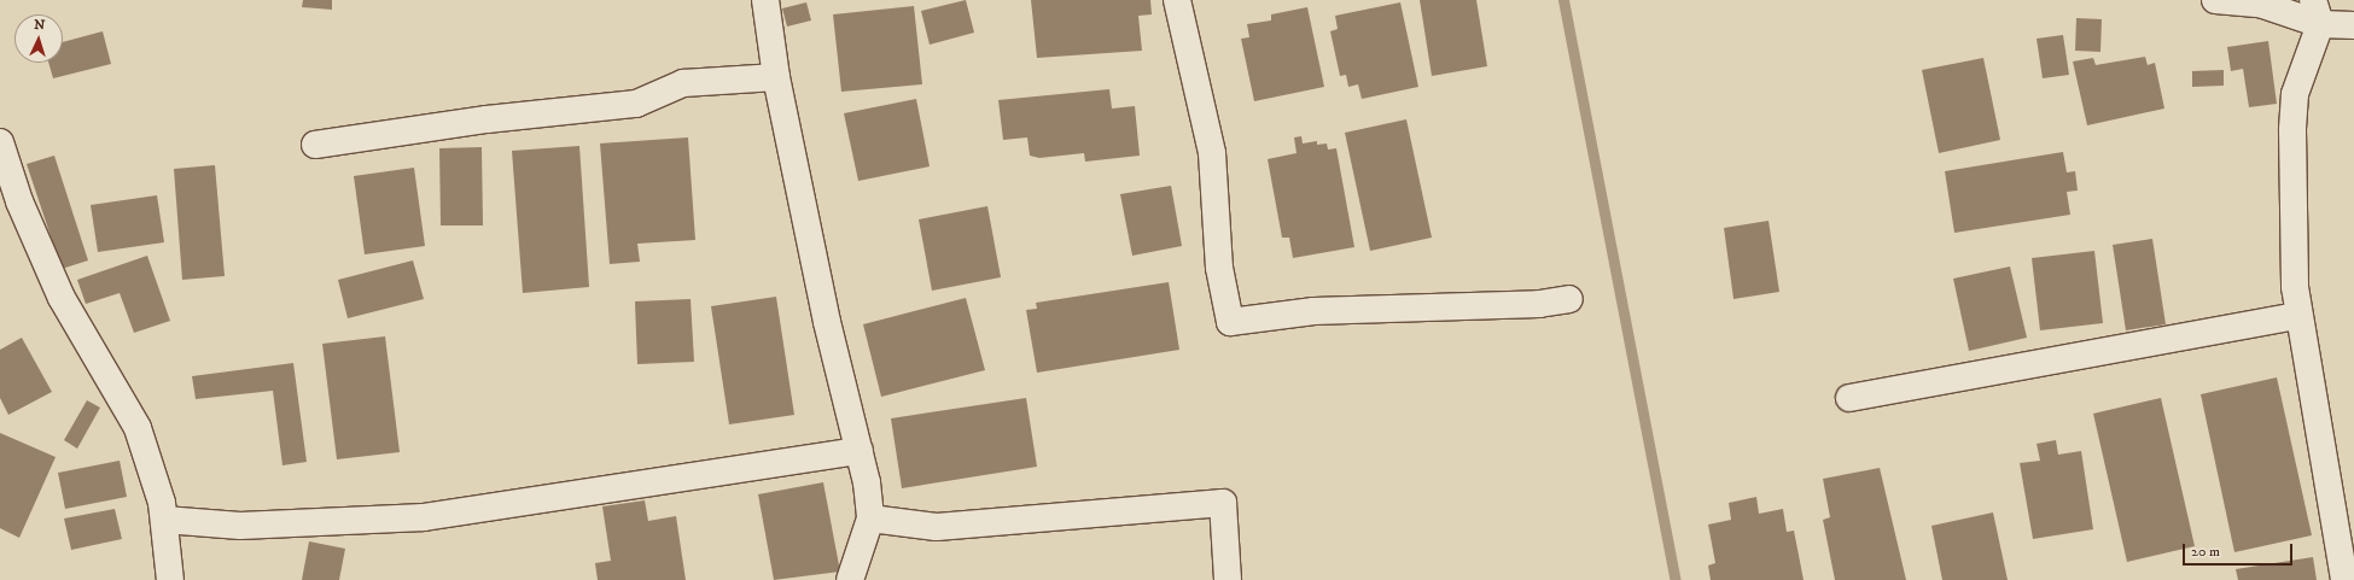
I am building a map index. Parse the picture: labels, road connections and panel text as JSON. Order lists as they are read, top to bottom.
{
  "scale_bar": "20 m",
  "north": "top"
}
